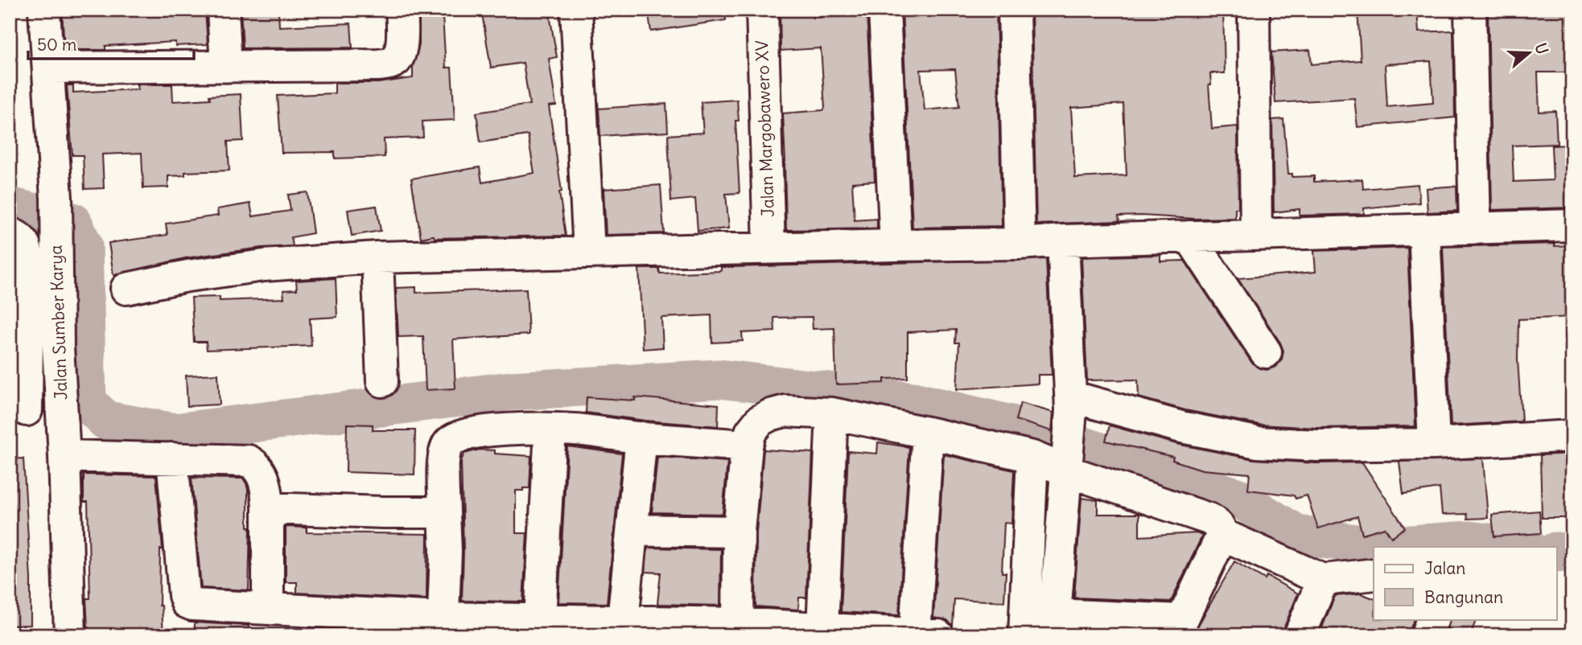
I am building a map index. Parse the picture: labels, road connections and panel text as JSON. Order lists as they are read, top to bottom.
{
  "streets": {
    "street": ["Jalan Margobawero XV", "Jalan Sumber Karya"]
  },
  "legend": ["Jalan", "Bangunan"],
  "scale_bar": "50 m",
  "north": "right"
}
